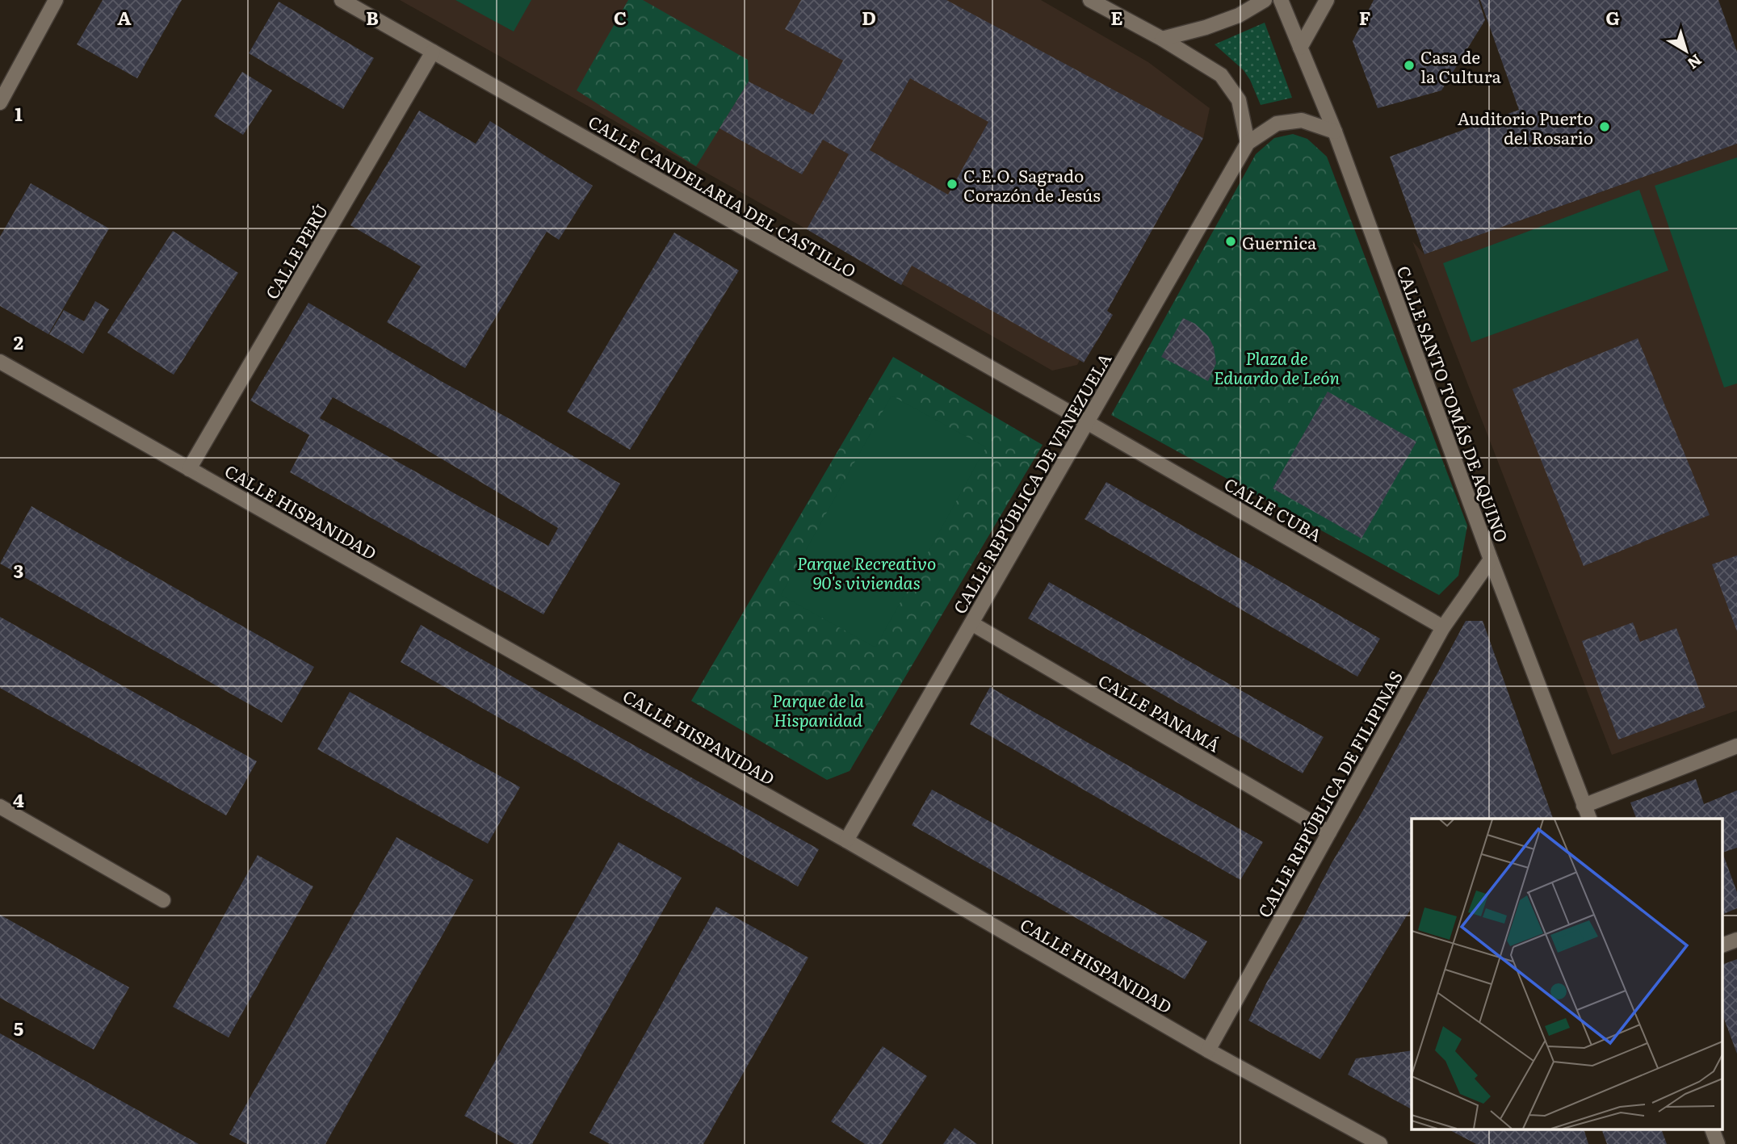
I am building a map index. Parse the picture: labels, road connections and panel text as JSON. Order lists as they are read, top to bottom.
{
  "streets": {
    "street": [
      "CALLE CANDELARIA DEL CASTILLO",
      "CALLE PERÚ",
      "CALLE SANTO TOMÁS DE AQUINO",
      "CALLE REPÚBLICA DE VENEZUELA",
      "CALLE CUBA",
      "CALLE HISPANIDAD",
      "CALLE PANAMÁ",
      "CALLE REPÚBLICA DE FILIPINAS"
    ]
  },
  "crossings": [
    ["CALLE CANDELARIA DEL CASTILLO", "CALLE PERÚ"],
    ["CALLE CANDELARIA DEL CASTILLO", "CALLE REPÚBLICA DE VENEZUELA"],
    ["CALLE CANDELARIA DEL CASTILLO", "CALLE CUBA"],
    ["CALLE PERÚ", "CALLE HISPANIDAD"],
    ["CALLE SANTO TOMÁS DE AQUINO", "CALLE REPÚBLICA DE FILIPINAS"],
    ["CALLE REPÚBLICA DE VENEZUELA", "CALLE CUBA"],
    ["CALLE REPÚBLICA DE VENEZUELA", "CALLE HISPANIDAD"],
    ["CALLE REPÚBLICA DE VENEZUELA", "CALLE PANAMÁ"],
    ["CALLE CUBA", "CALLE REPÚBLICA DE FILIPINAS"],
    ["CALLE HISPANIDAD", "CALLE REPÚBLICA DE FILIPINAS"],
    ["CALLE PANAMÁ", "CALLE REPÚBLICA DE FILIPINAS"]
  ],
  "parks": ["Plaza de Eduardo de León", "Parque Recreativo 90's viviendas", "Parque de la Hispanidad"],
  "places": [
    "Casa de la Cultura",
    "Auditorio Puerto del Rosario",
    "C.E.O. Sagrado Corazón de Jesús",
    "Guernica"
  ],
  "north": "bottom right",
  "grid": {
    "columns": [
      "A",
      "B",
      "C",
      "D",
      "E",
      "F",
      "G"
    ],
    "rows": [
      "1",
      "2",
      "3",
      "4",
      "5"
    ]
  }
}
